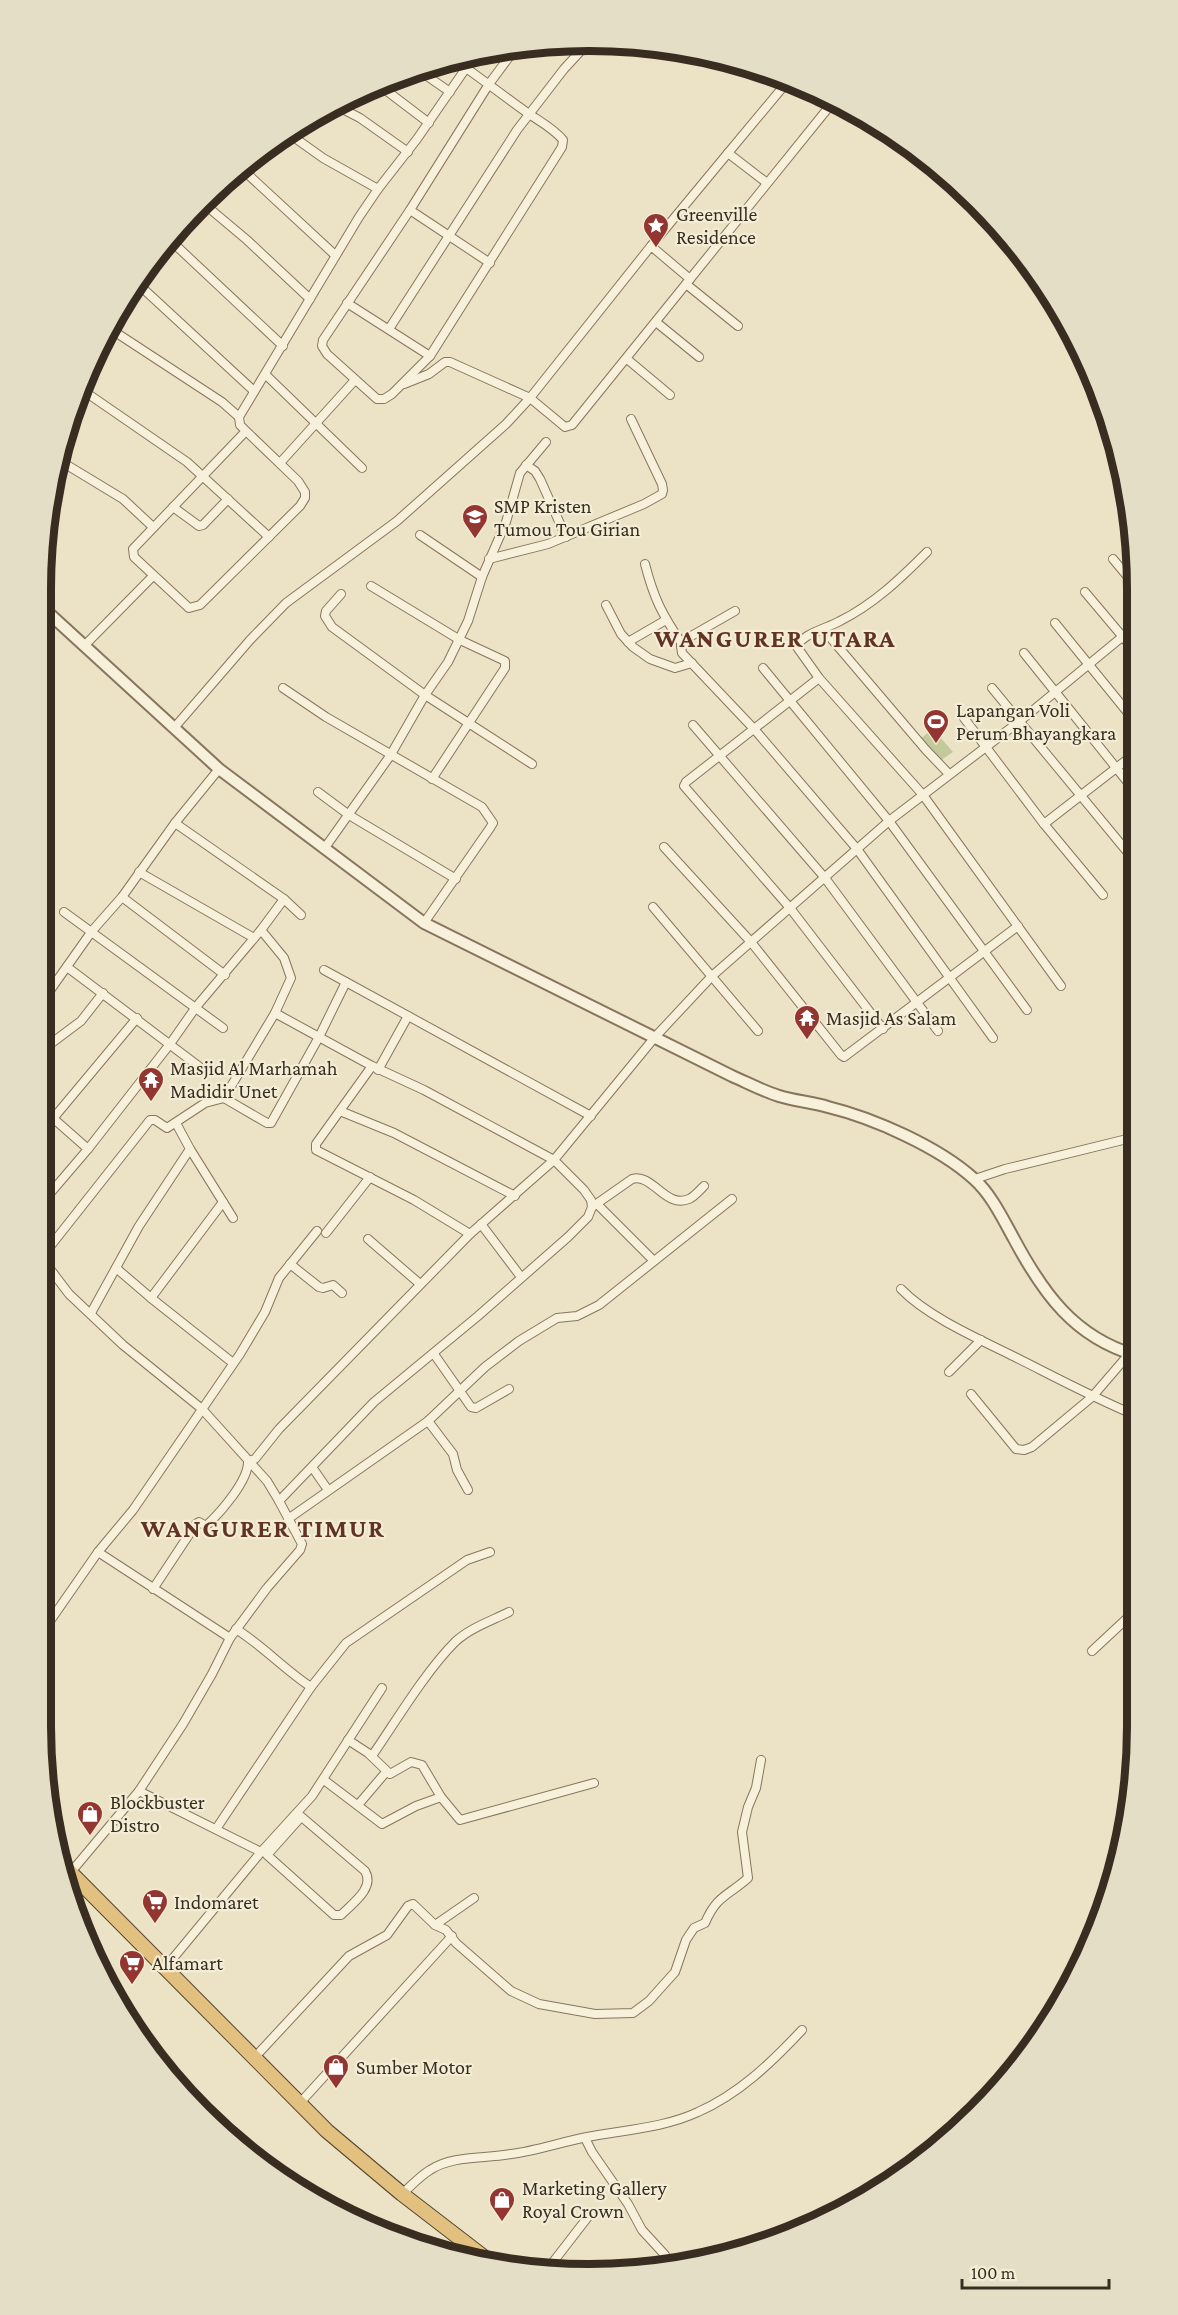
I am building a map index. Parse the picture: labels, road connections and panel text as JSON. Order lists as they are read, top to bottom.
{
  "districts": ["WANGURER UTARA", "WANGURER TIMUR"],
  "places": {
    "place": ["Greenville Residence"],
    "school or university": ["SMP Kristen Tumou Tou Girian"],
    "sports": ["Lapangan Voli Perum Bhayangkara"],
    "temple": ["Masjid As Salam", "Masjid Al Marhamah Madidir Unet"],
    "shop": ["Blockbuster Distro", "Sumber Motor", "Marketing Gallery Royal Crown"],
    "supermarket": ["Indomaret", "Alfamart"]
  },
  "scale_bar": "100 m"
}
